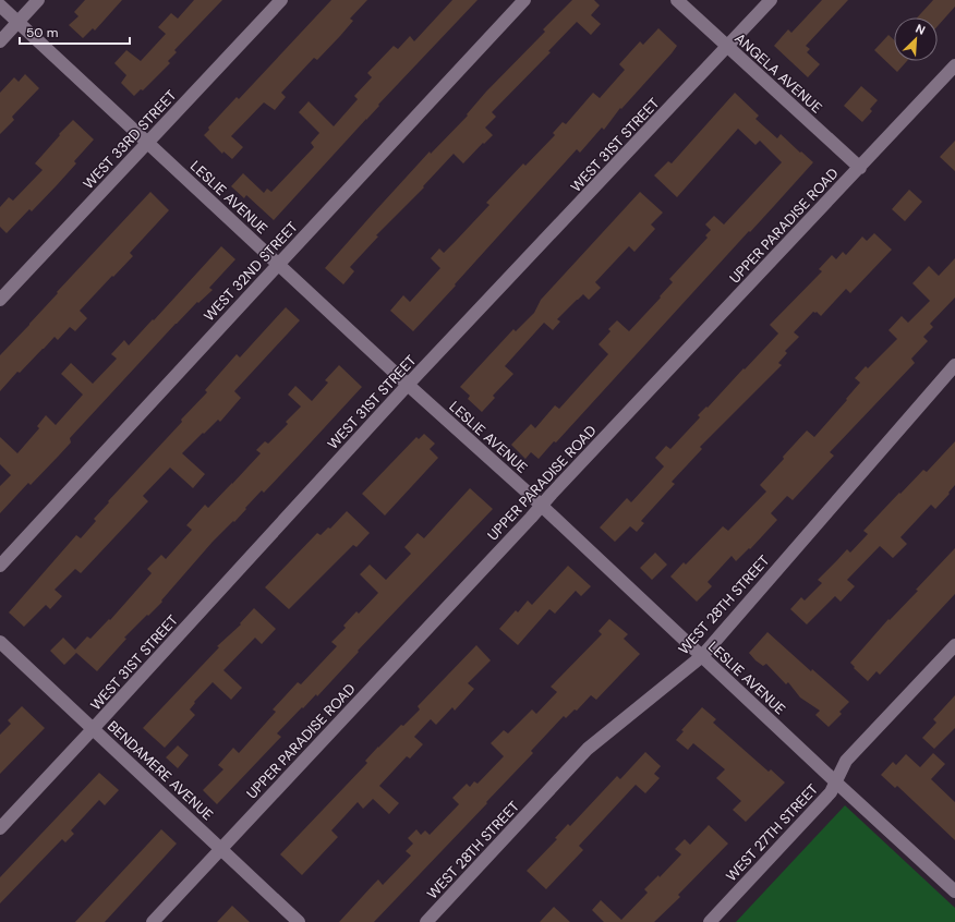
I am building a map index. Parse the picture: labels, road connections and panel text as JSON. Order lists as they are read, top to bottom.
{
  "streets": {
    "street": [
      "ANGELA AVENUE",
      "WEST 33RD STREET",
      "WEST 31ST STREET",
      "LESLIE AVENUE",
      "UPPER PARADISE ROAD",
      "WEST 32ND STREET",
      "WEST 28TH STREET",
      "BENDAMERE AVENUE",
      "WEST 27TH STREET"
    ]
  },
  "crossings": [
    ["ANGELA AVENUE", "WEST 31ST STREET"],
    ["ANGELA AVENUE", "UPPER PARADISE ROAD"],
    ["WEST 33RD STREET", "LESLIE AVENUE"],
    ["WEST 31ST STREET", "LESLIE AVENUE"],
    ["WEST 31ST STREET", "BENDAMERE AVENUE"],
    ["LESLIE AVENUE", "UPPER PARADISE ROAD"],
    ["LESLIE AVENUE", "WEST 32ND STREET"],
    ["LESLIE AVENUE", "WEST 28TH STREET"],
    ["LESLIE AVENUE", "WEST 27TH STREET"],
    ["UPPER PARADISE ROAD", "BENDAMERE AVENUE"]
  ],
  "scale_bar": "50 m",
  "north": "top right"
}
